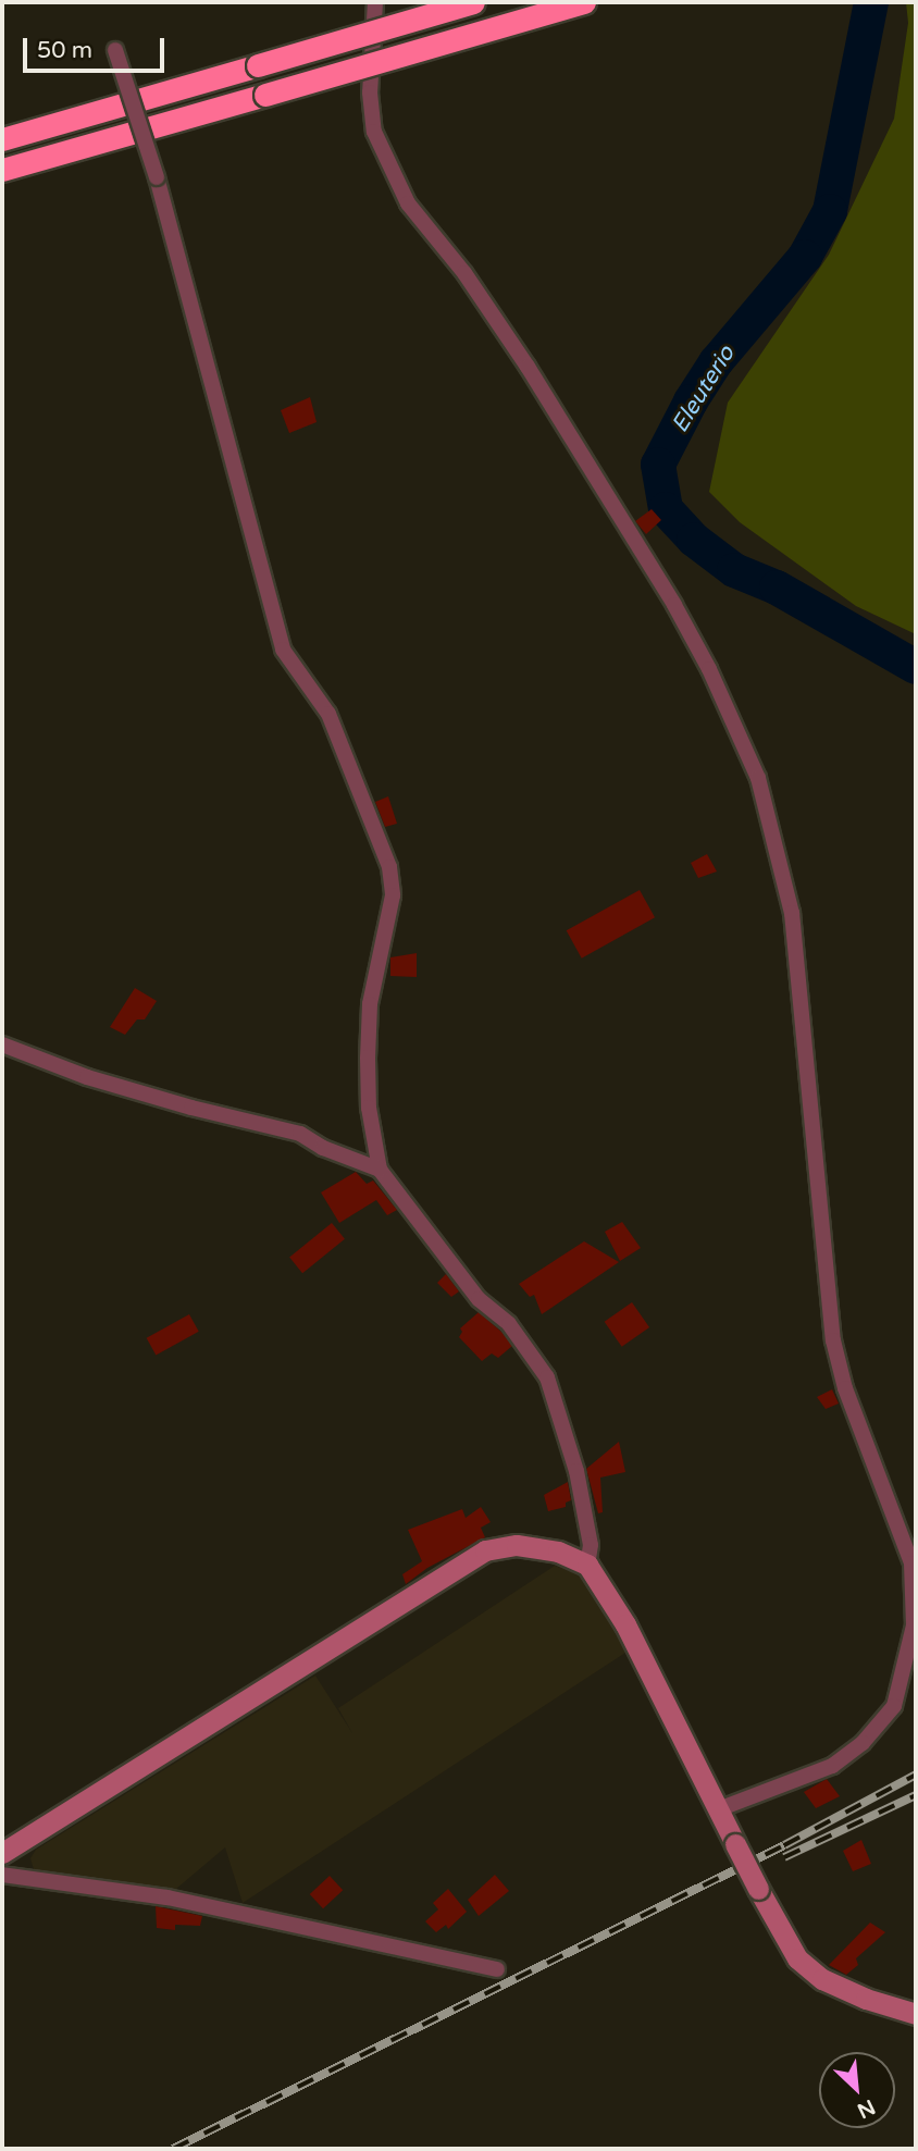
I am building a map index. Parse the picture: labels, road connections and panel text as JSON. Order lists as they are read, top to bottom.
{
  "water": ["Eleuterio"],
  "scale_bar": "50 m",
  "north": "bottom right"
}
